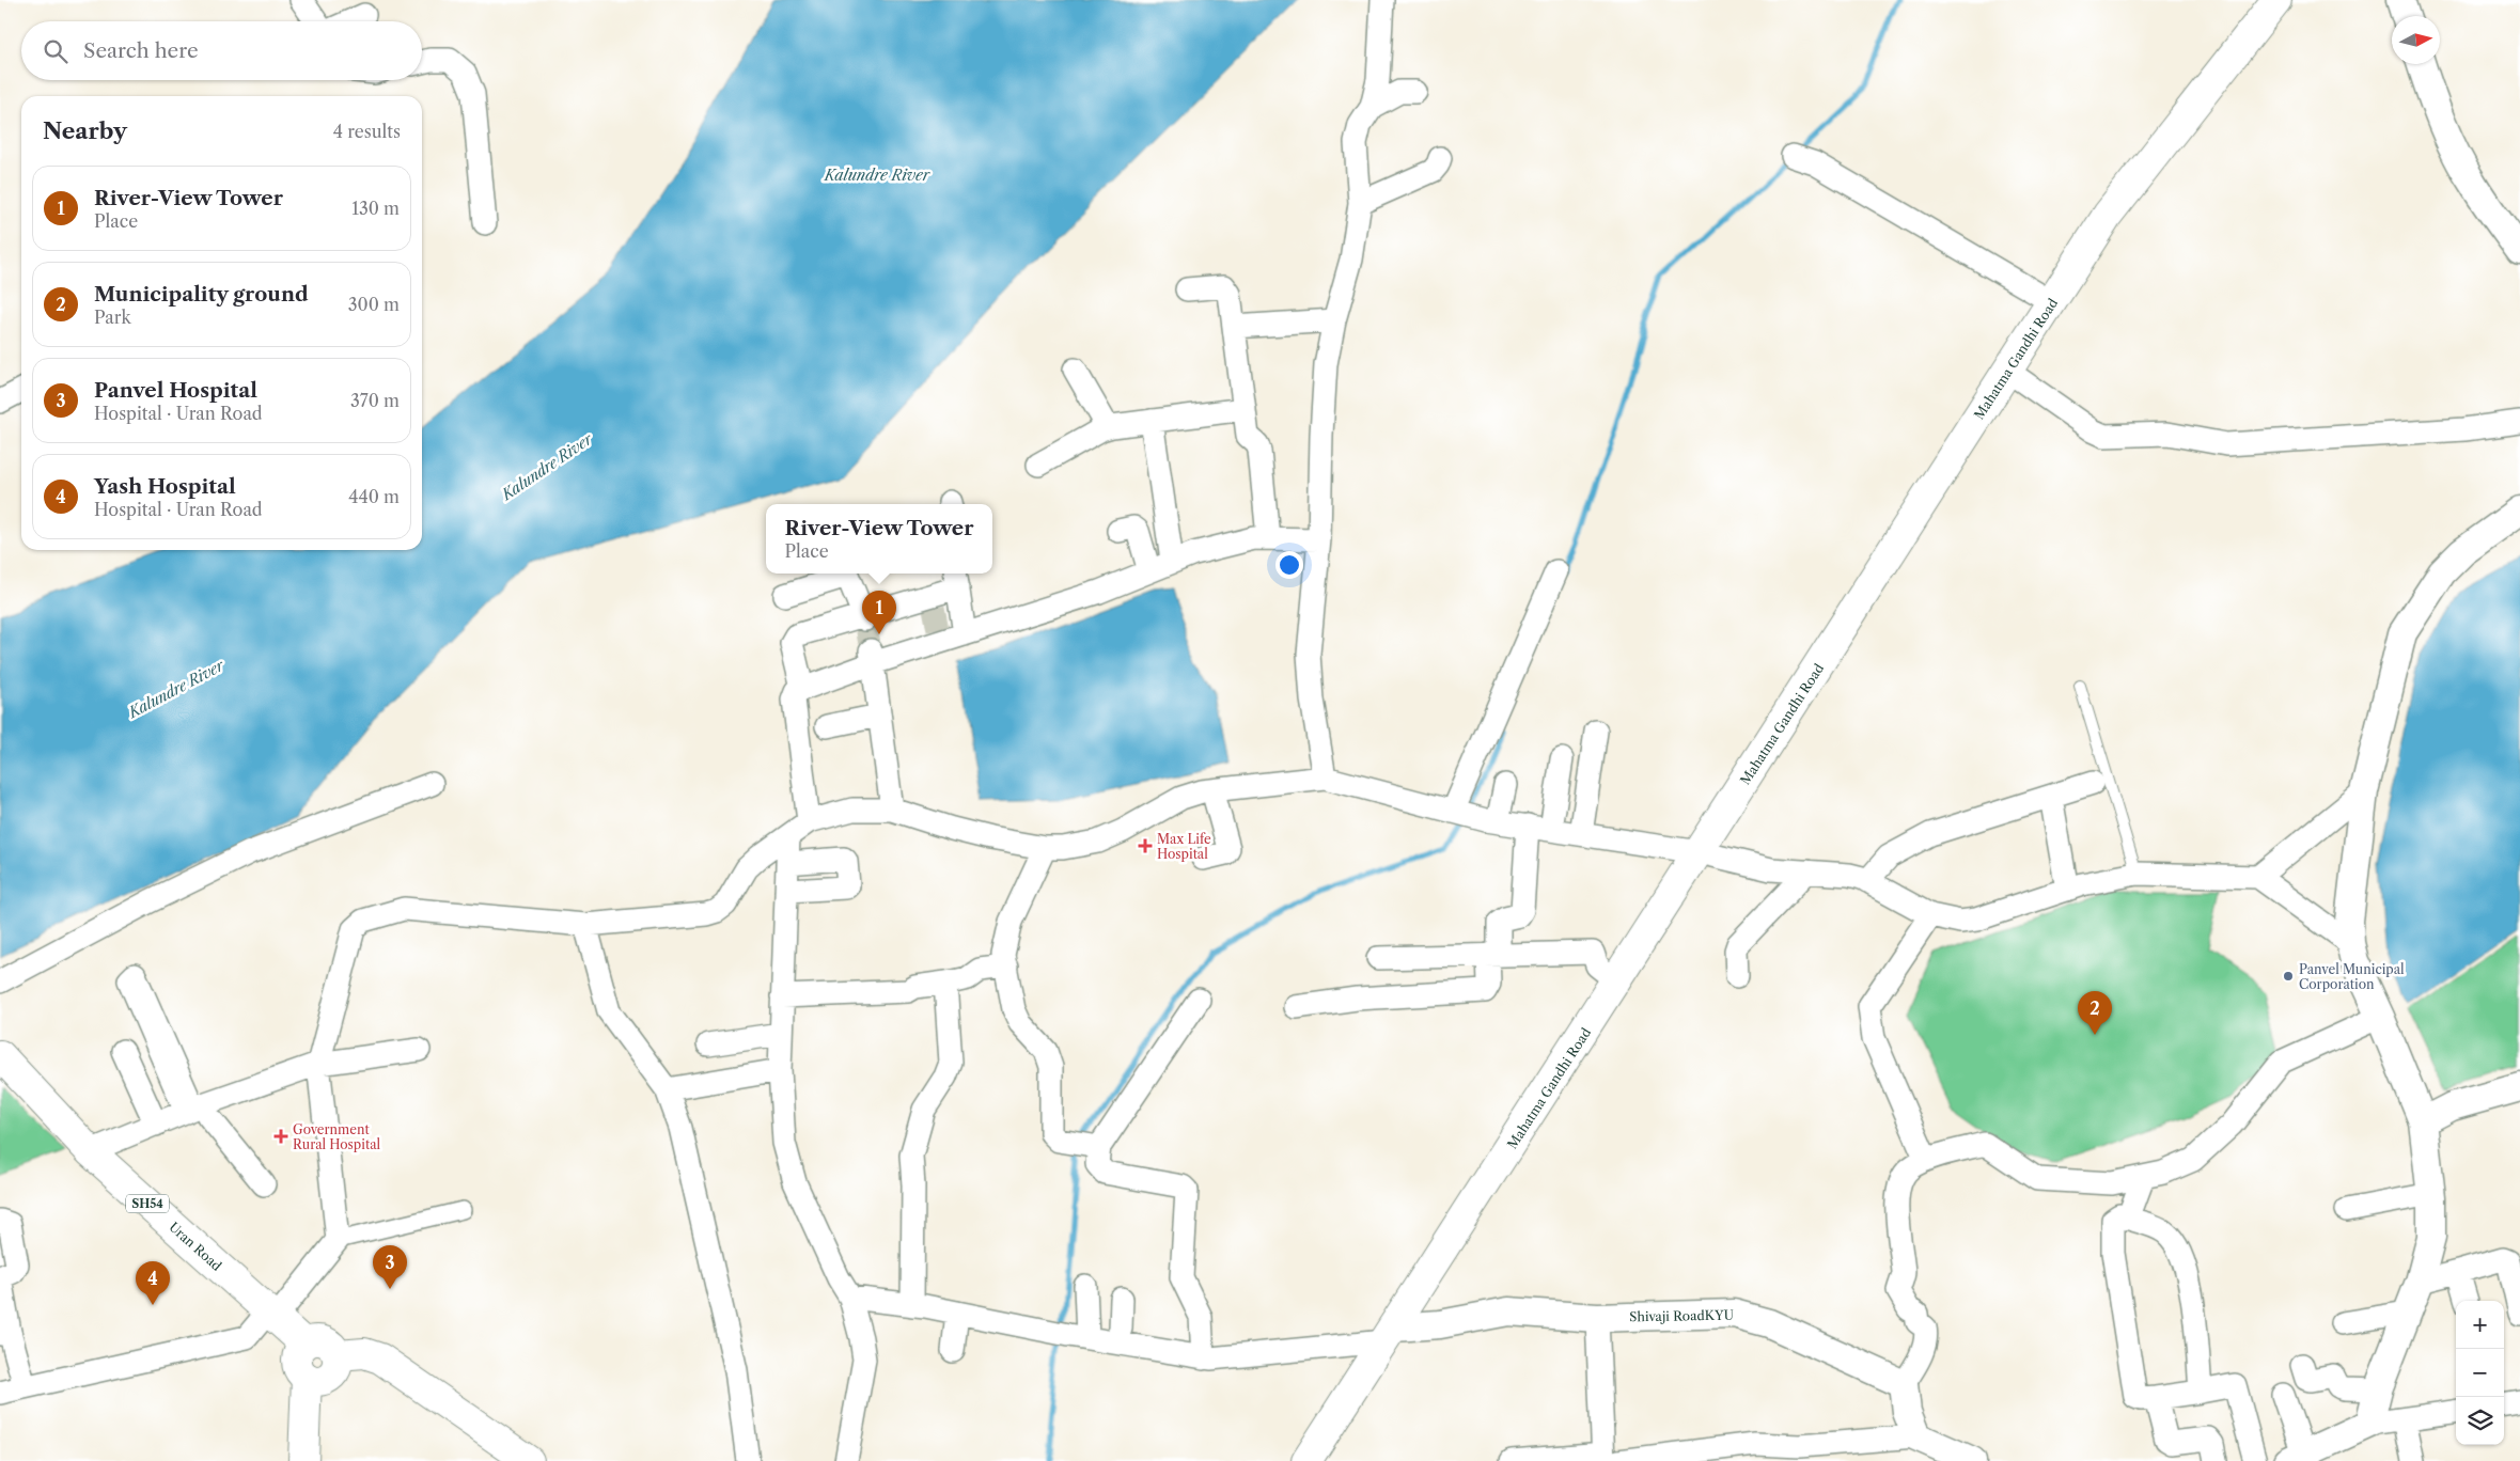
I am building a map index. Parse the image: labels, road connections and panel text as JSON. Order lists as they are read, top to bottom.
{
  "streets": {
    "main road": ["Mahatma Gandhi Road", "SH54", "Uran Road"],
    "street": ["Shivaji RoadKYU"]
  },
  "crossings": [
    ["Mahatma Gandhi Road", "Shivaji RoadKYU"]
  ],
  "water": ["Kalundre River"],
  "places": {
    "health": ["Max Life Hospital", "Government Rural Hospital"],
    "other": ["Panvel Municipal Corporation"]
  },
  "north": "right",
  "page": {
    "search": "Search here",
    "heading": ["Nearby", "4 results"],
    "list": [
      {
        "mark": "1",
        "name": "River-View Tower",
        "note": "Place",
        "value": "130 m"
      },
      {
        "mark": "2",
        "name": "Municipality ground",
        "note": "Park",
        "value": "300 m"
      },
      {
        "mark": "3",
        "name": "Panvel Hospital",
        "note": "Hospital · Uran Road",
        "value": "370 m"
      },
      {
        "mark": "4",
        "name": "Yash Hospital",
        "note": "Hospital · Uran Road",
        "value": "440 m"
      }
    ],
    "popup": ["River-View Tower", "Place"],
    "pins": [
      "1",
      "2",
      "3",
      "4"
    ],
    "map_buttons": ["+", "−"]
  }
}
